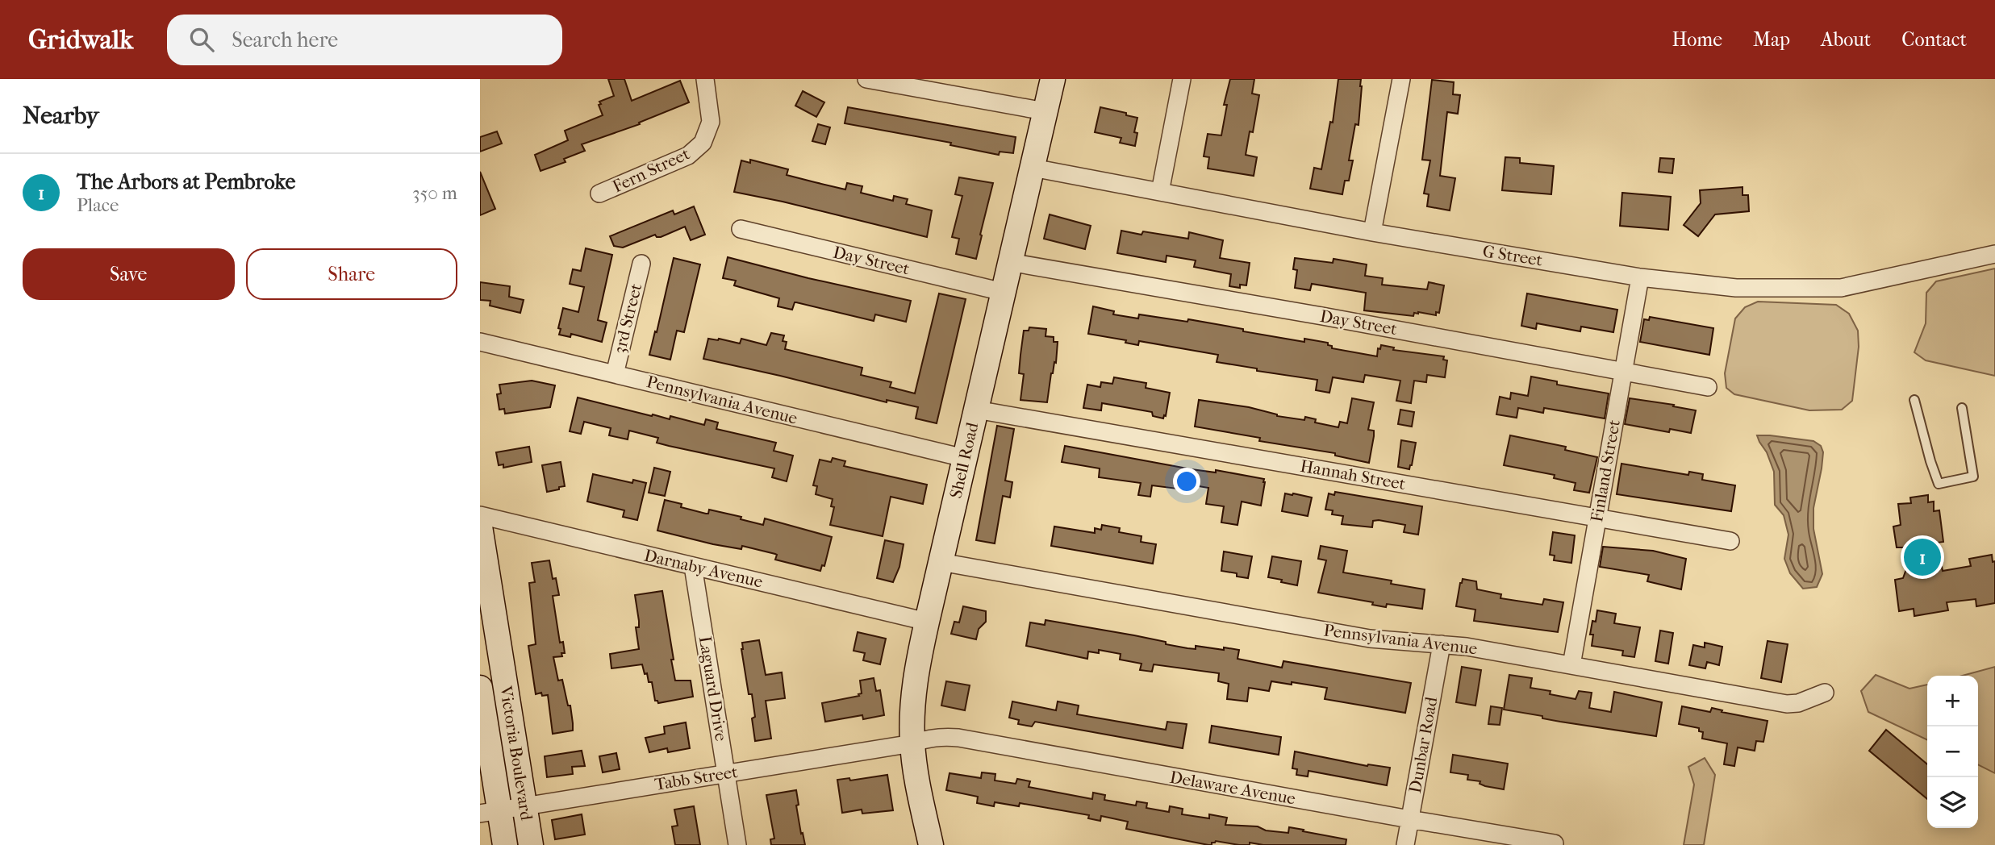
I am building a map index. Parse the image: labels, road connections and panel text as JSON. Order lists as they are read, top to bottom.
{
  "streets": {
    "street": [
      "Fern Street",
      "G Street",
      "Day Street",
      "3rd Street",
      "Pennsylvania Avenue",
      "Shell Road",
      "Finland Street",
      "Hannah Street",
      "Darnaby Avenue",
      "Laguard Drive",
      "Dunbar Road",
      "Victoria Boulevard",
      "Tabb Street",
      "Delaware Avenue"
    ]
  },
  "crossings": [
    ["G Street", "Shell Road"],
    ["G Street", "Finland Street"],
    ["Day Street", "Shell Road"],
    ["Day Street", "Finland Street"],
    ["3rd Street", "Pennsylvania Avenue"],
    ["Pennsylvania Avenue", "Shell Road"],
    ["Pennsylvania Avenue", "Finland Street"],
    ["Pennsylvania Avenue", "Dunbar Road"],
    ["Shell Road", "Hannah Street"],
    ["Shell Road", "Darnaby Avenue"],
    ["Shell Road", "Tabb Street"],
    ["Shell Road", "Delaware Avenue"],
    ["Finland Street", "Hannah Street"],
    ["Darnaby Avenue", "Laguard Drive"],
    ["Laguard Drive", "Tabb Street"],
    ["Dunbar Road", "Delaware Avenue"],
    ["Victoria Boulevard", "Tabb Street"],
    ["Tabb Street", "Delaware Avenue"]
  ],
  "page": {
    "header": "Gridwalk",
    "search": "Search here",
    "nav": [
      "Home",
      "Map",
      "About",
      "Contact"
    ],
    "heading": "Nearby",
    "list": [
      {
        "mark": "1",
        "name": "The Arbors at Pembroke",
        "note": "Place",
        "value": "350 m"
      }
    ],
    "buttons": ["Save", "Share"],
    "pins": "1",
    "map_buttons": ["+", "−"]
  }
}
